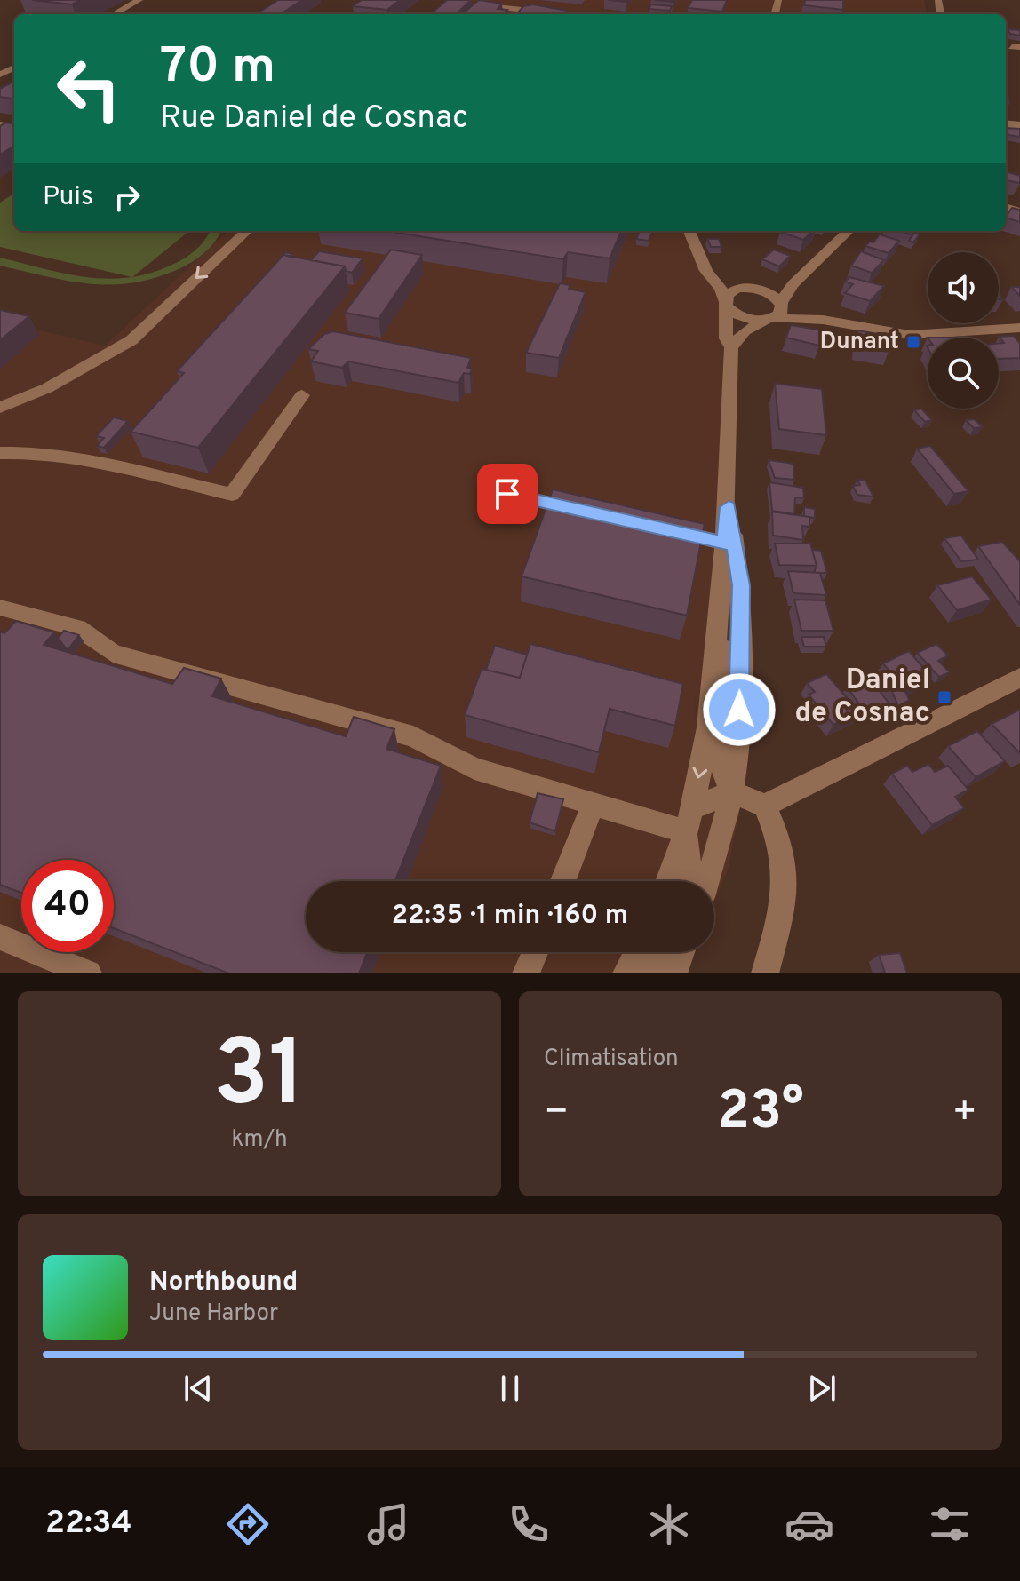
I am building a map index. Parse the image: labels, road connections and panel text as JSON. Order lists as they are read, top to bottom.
{
  "places": {
    "transit": ["Dunant", "Daniel de Cosnac"]
  },
  "page": {
    "turn": ["70 m", "Rue Daniel de Cosnac"],
    "then": "Puis",
    "limit": "40",
    "trip": "22:35 · 1 min · 160 m",
    "tile": [
      ["31", "km/h"],
      "Climatisation"
    ],
    "heat": ["−", "23°", "+"],
    "song": ["Northbound", "June Harbor"],
    "tabs": "22:34"
  }
}
